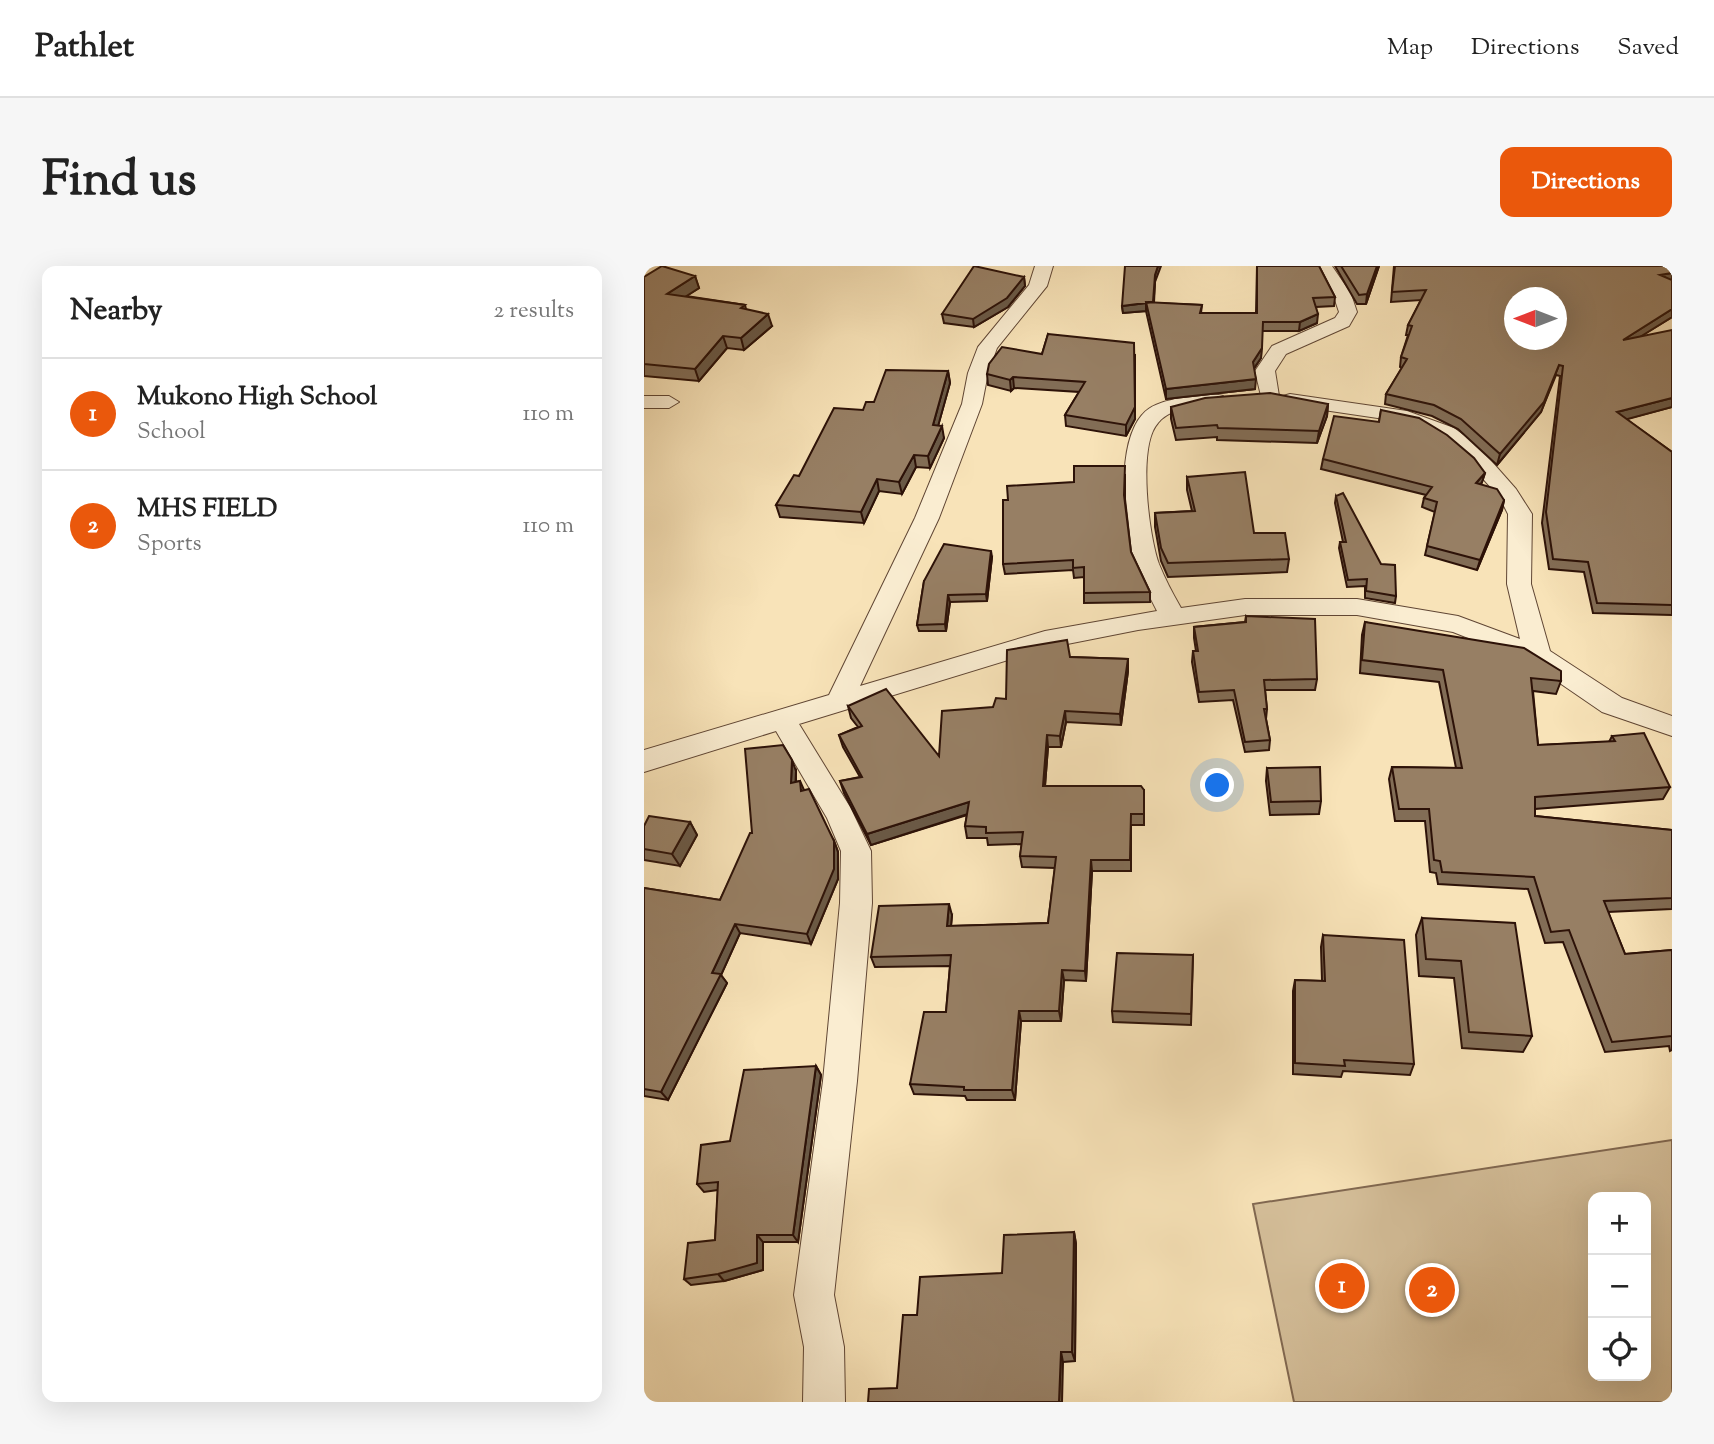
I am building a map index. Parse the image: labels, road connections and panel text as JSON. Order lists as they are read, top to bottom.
{
  "north": "left",
  "page": {
    "header": "Pathlet",
    "nav": ["Map", "Directions", "Saved"],
    "title": "Find us",
    "buttons": "Directions",
    "heading": ["Nearby", "2 results"],
    "list": [
      {
        "mark": "1",
        "name": "Mukono High School",
        "note": "School",
        "value": "110 m"
      },
      {
        "mark": "2",
        "name": "MHS FIELD",
        "note": "Sports",
        "value": "110 m"
      }
    ],
    "map_buttons": ["+", "−"],
    "pins": ["1", "2"]
  }
}
